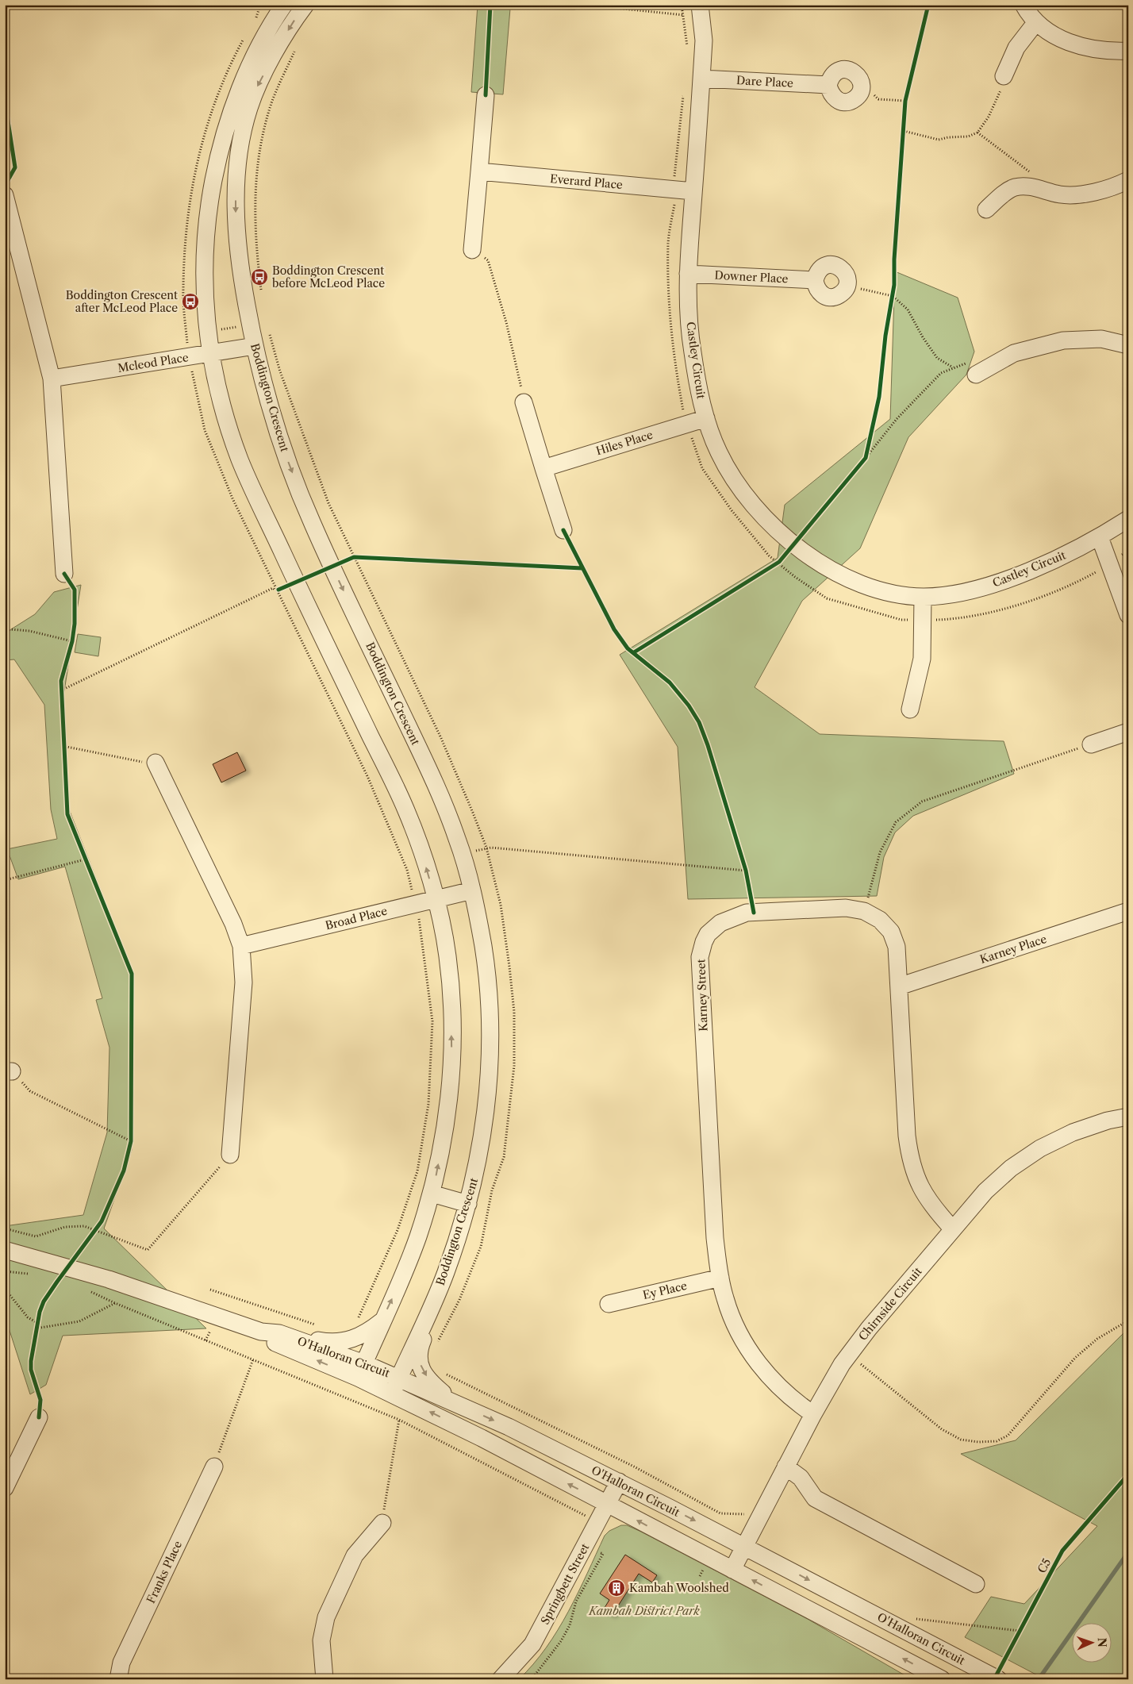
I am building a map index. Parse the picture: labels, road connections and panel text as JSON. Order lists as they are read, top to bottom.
{
  "streets": {
    "street": [
      "Dare Place",
      "Everard Place",
      "Downer Place",
      "Castley Circuit",
      "Mcleod Place",
      "Boddington Crescent",
      "Hiles Place",
      "Broad Place",
      "Karney Place",
      "Karney Street",
      "Ey Place",
      "Chirnside Circuit",
      "O'Halloran Circuit",
      "Franks Place",
      "Springbett Street"
    ],
    "cycle path": ["C5"]
  },
  "crossings": [
    ["Dare Place", "Castley Circuit"],
    ["Everard Place", "Castley Circuit"],
    ["Downer Place", "Castley Circuit"],
    ["Castley Circuit", "Hiles Place"],
    ["Mcleod Place", "Boddington Crescent"],
    ["Boddington Crescent", "Broad Place"],
    ["Boddington Crescent", "O'Halloran Circuit"],
    ["Karney Place", "Karney Street"],
    ["Karney Street", "Ey Place"],
    ["Karney Street", "Chirnside Circuit"],
    ["Chirnside Circuit", "O'Halloran Circuit"],
    ["O'Halloran Circuit", "Springbett Street"]
  ],
  "parks": ["Kambah District Park"],
  "places": {
    "bus stop": ["Boddington Crescent before McLeod Place", "Boddington Crescent after McLeod Place"],
    "building": ["Kambah Woolshed"]
  },
  "north": "right"
}
